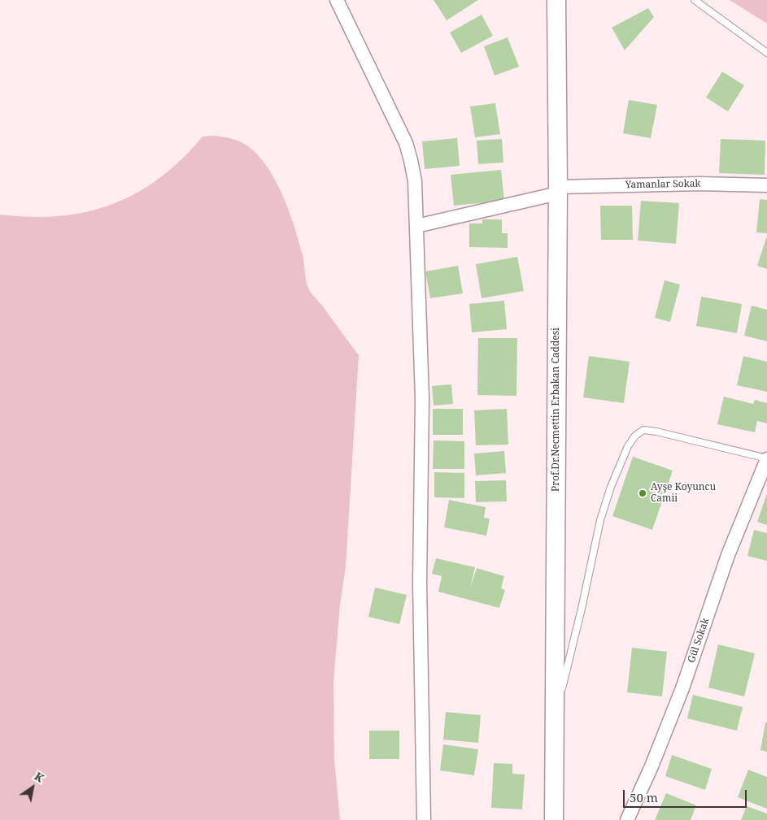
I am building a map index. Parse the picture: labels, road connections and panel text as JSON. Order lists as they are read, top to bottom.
{
  "streets": {
    "main road": ["Prof.Dr.Necmettin Erbakan Caddesi"],
    "street": ["Yamanlar Sokak", "Gül Sokak"]
  },
  "crossings": [
    ["Yamanlar Sokak", "Prof.Dr.Necmettin Erbakan Caddesi"]
  ],
  "places": ["Ayşe Koyuncu Camii"],
  "scale_bar": "50 m",
  "north": "top right"
}
